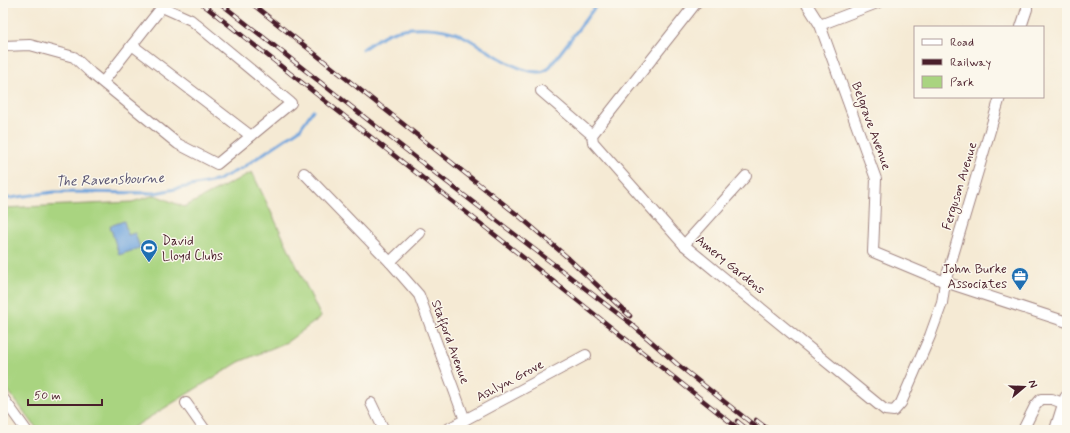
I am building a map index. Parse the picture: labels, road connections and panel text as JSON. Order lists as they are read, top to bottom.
{
  "streets": {
    "street": [
      "Belgrave Avenue",
      "Ferguson Avenue",
      "Amery Gardens",
      "Stafford Avenue",
      "Ashlyn Grove"
    ]
  },
  "crossings": [
    ["Belgrave Avenue", "Ferguson Avenue"],
    ["Belgrave Avenue", "Amery Gardens"],
    ["Ferguson Avenue", "Amery Gardens"],
    ["Stafford Avenue", "Ashlyn Grove"]
  ],
  "water": ["The Ravensbourne"],
  "places": {
    "sports": ["David Lloyd Clubs"],
    "office": ["John Burke Associates"]
  },
  "legend": ["Road", "Railway", "Park"],
  "scale_bar": "50 m",
  "north": "right"
}
